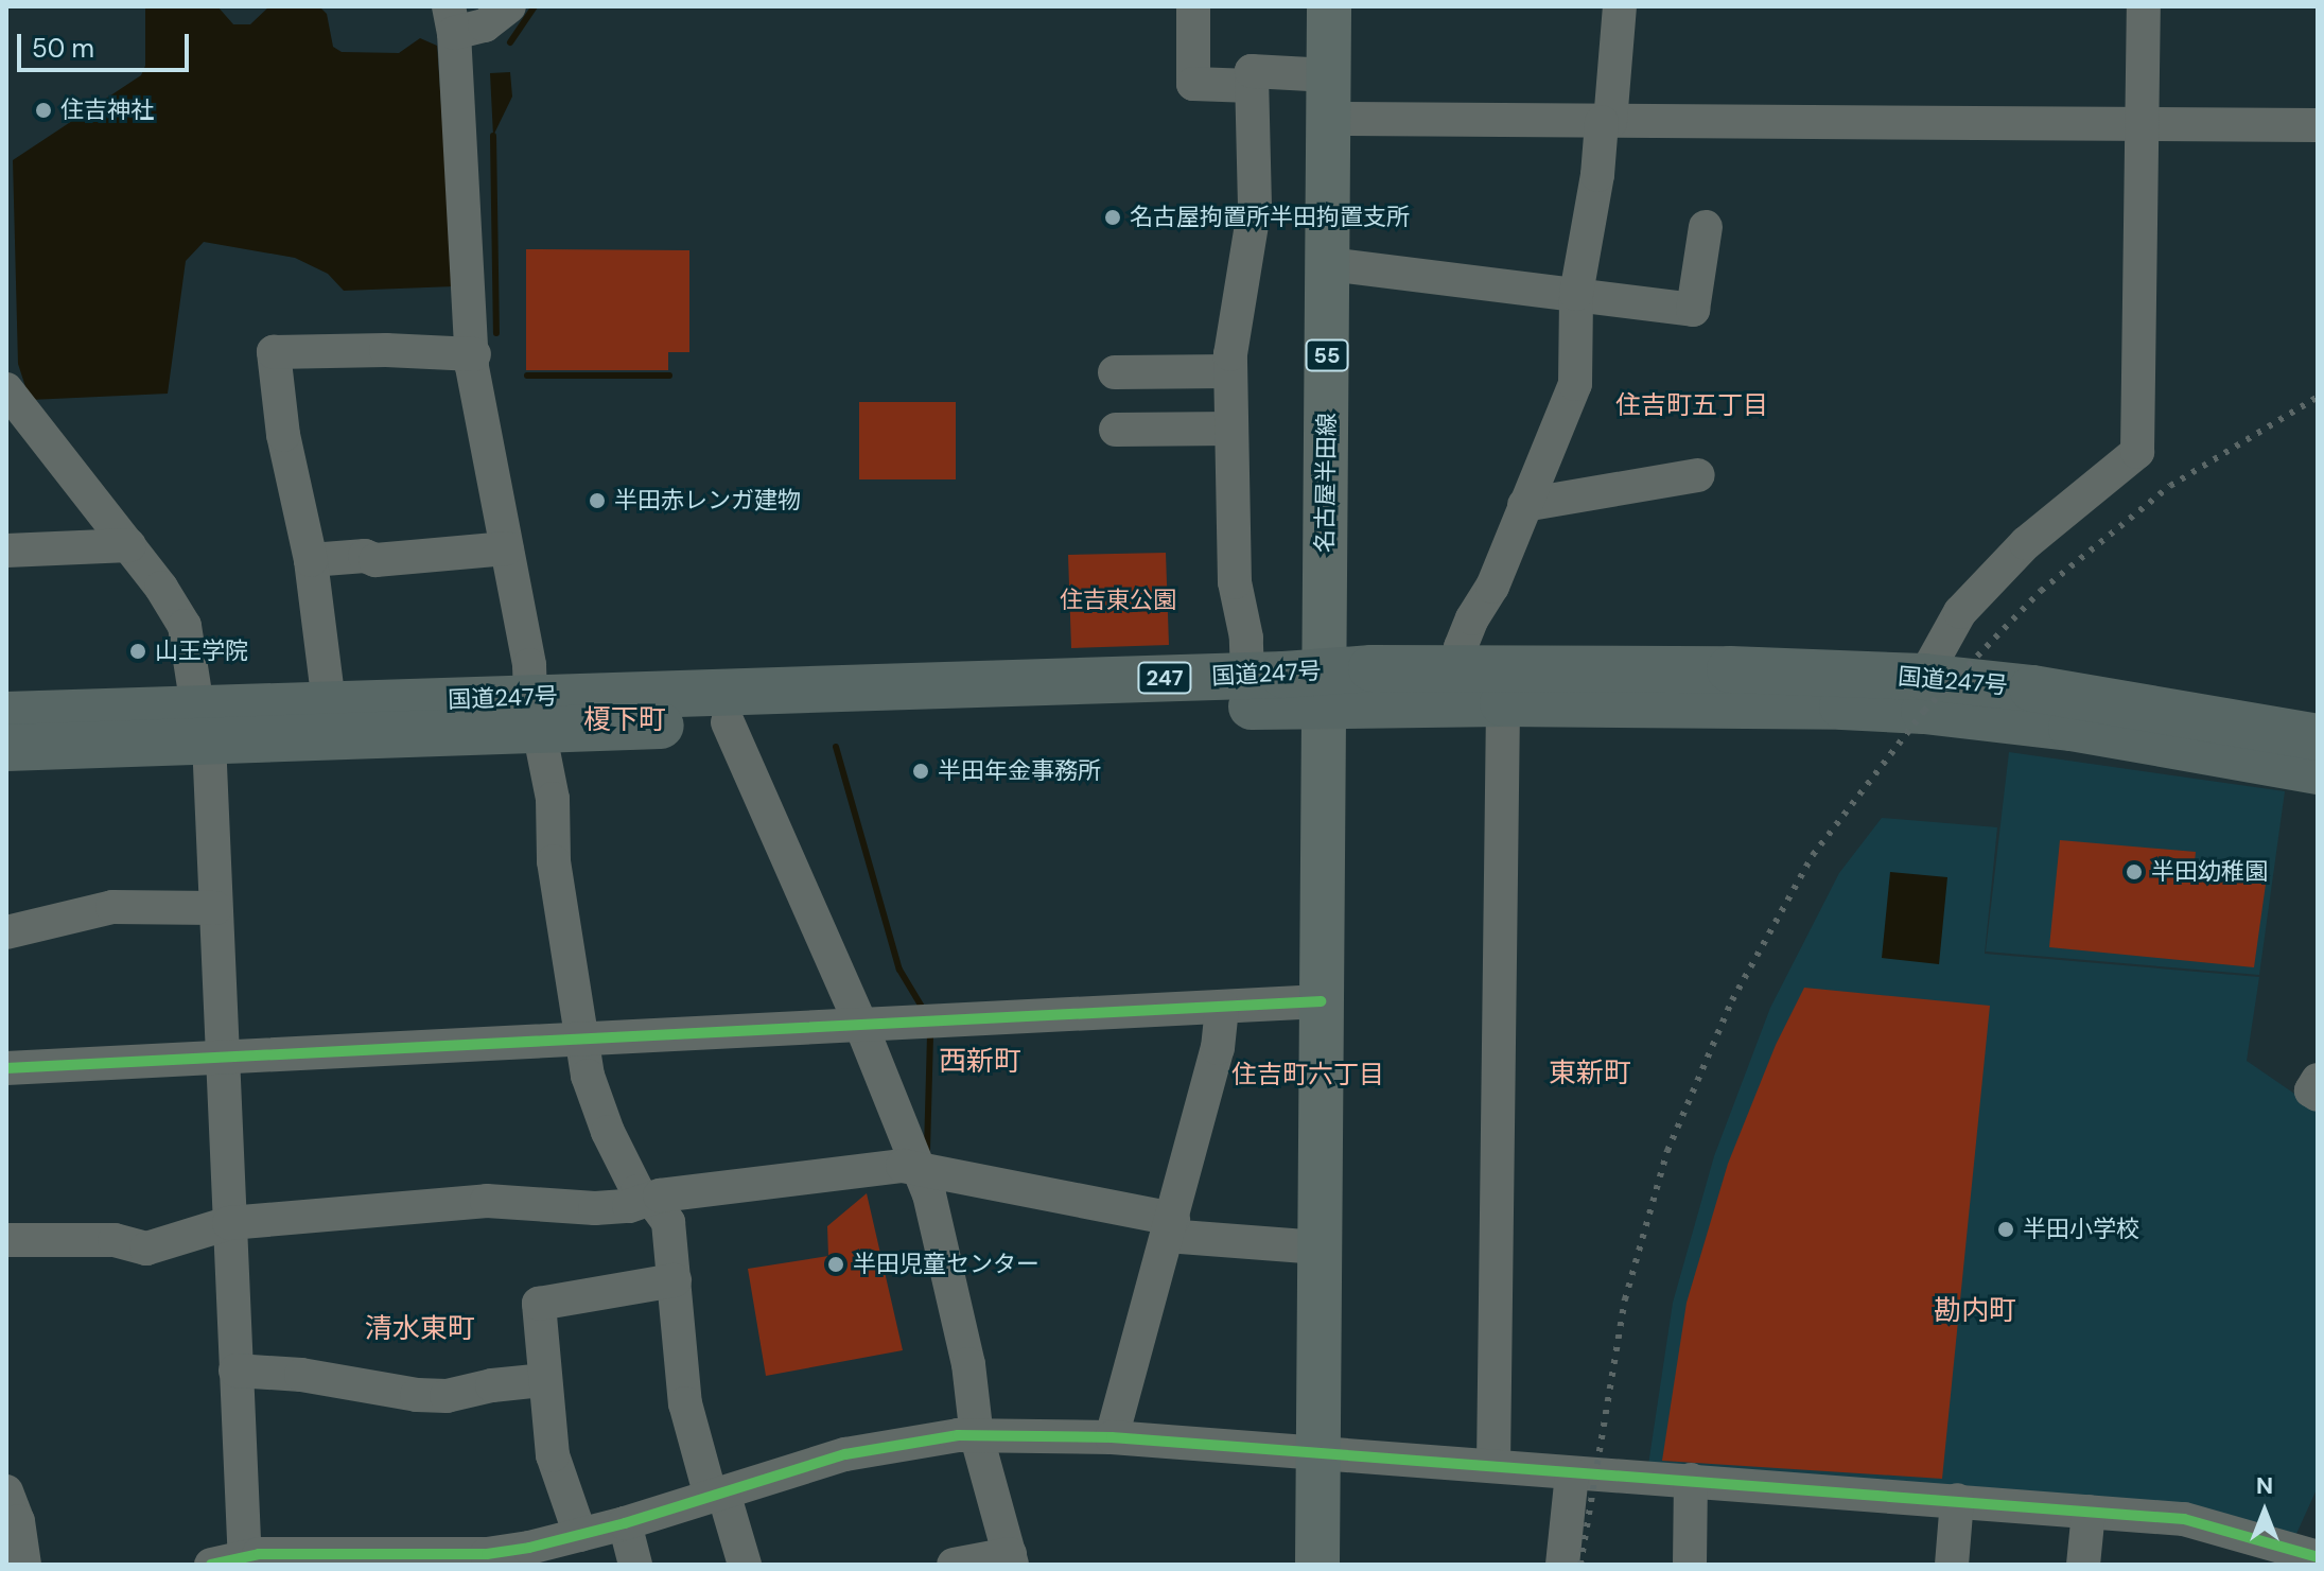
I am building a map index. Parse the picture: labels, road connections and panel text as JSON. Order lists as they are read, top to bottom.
{
  "streets": {
    "highway": ["国道247号", "247"],
    "main road": ["55", "名古屋半田線"]
  },
  "crossings": [
    ["名古屋半田線", "国道247号"]
  ],
  "districts": [
    "住吉町五丁目",
    "榎下町",
    "西新町",
    "東新町",
    "住吉町六丁目",
    "勘内町",
    "清水東町"
  ],
  "parks": ["住吉東公園"],
  "places": [
    "住吉神社",
    "名古屋拘置所半田拘置支所",
    "半田赤レンガ建物",
    "山王学院",
    "半田年金事務所",
    "半田幼稚園",
    "半田小学校",
    "半田児童センター"
  ],
  "scale_bar": "50 m",
  "north": "top"
}
